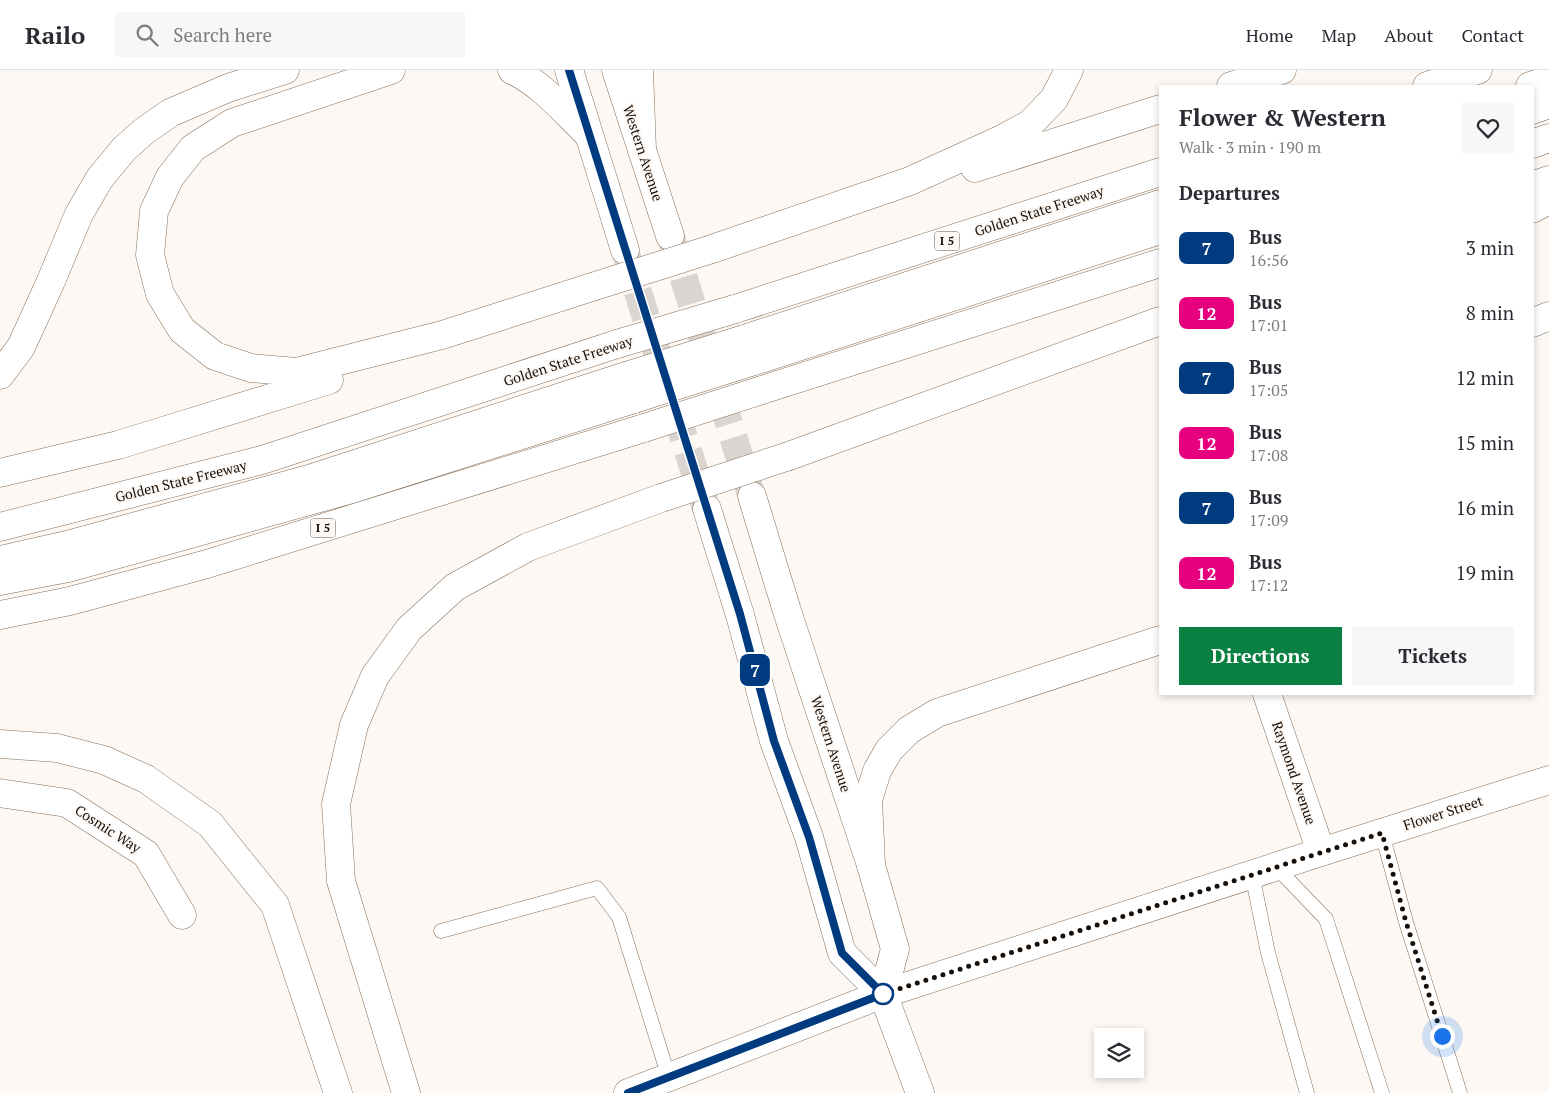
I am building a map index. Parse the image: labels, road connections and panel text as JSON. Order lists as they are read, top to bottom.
{
  "streets": {
    "main road": [
      "Western Avenue",
      "Golden State Freeway",
      "I 5",
      "Raymond Avenue",
      "Flower Street",
      "Cosmic Way"
    ]
  },
  "crossings": [
    ["Western Avenue", "Flower Street"],
    ["Raymond Avenue", "Flower Street"]
  ],
  "lines": ["bus line 7"],
  "page": {
    "header": "Railo",
    "search": "Search here",
    "nav": [
      "Home",
      "Map",
      "About",
      "Contact"
    ],
    "on_map": "7",
    "heading": [
      ["Flower & Western", "Walk · 3 min · 190 m"],
      "Departures"
    ],
    "list": [
      {
        "mark": "7",
        "name": "Bus",
        "note": "16:56",
        "value": "3 min"
      },
      {
        "mark": "12",
        "name": "Bus",
        "note": "17:01",
        "value": "8 min"
      },
      {
        "mark": "7",
        "name": "Bus",
        "note": "17:05",
        "value": "12 min"
      },
      {
        "mark": "12",
        "name": "Bus",
        "note": "17:08",
        "value": "15 min"
      },
      {
        "mark": "7",
        "name": "Bus",
        "note": "17:09",
        "value": "16 min"
      },
      {
        "mark": "12",
        "name": "Bus",
        "note": "17:12",
        "value": "19 min"
      }
    ],
    "buttons": ["Directions", "Tickets"]
  }
}
